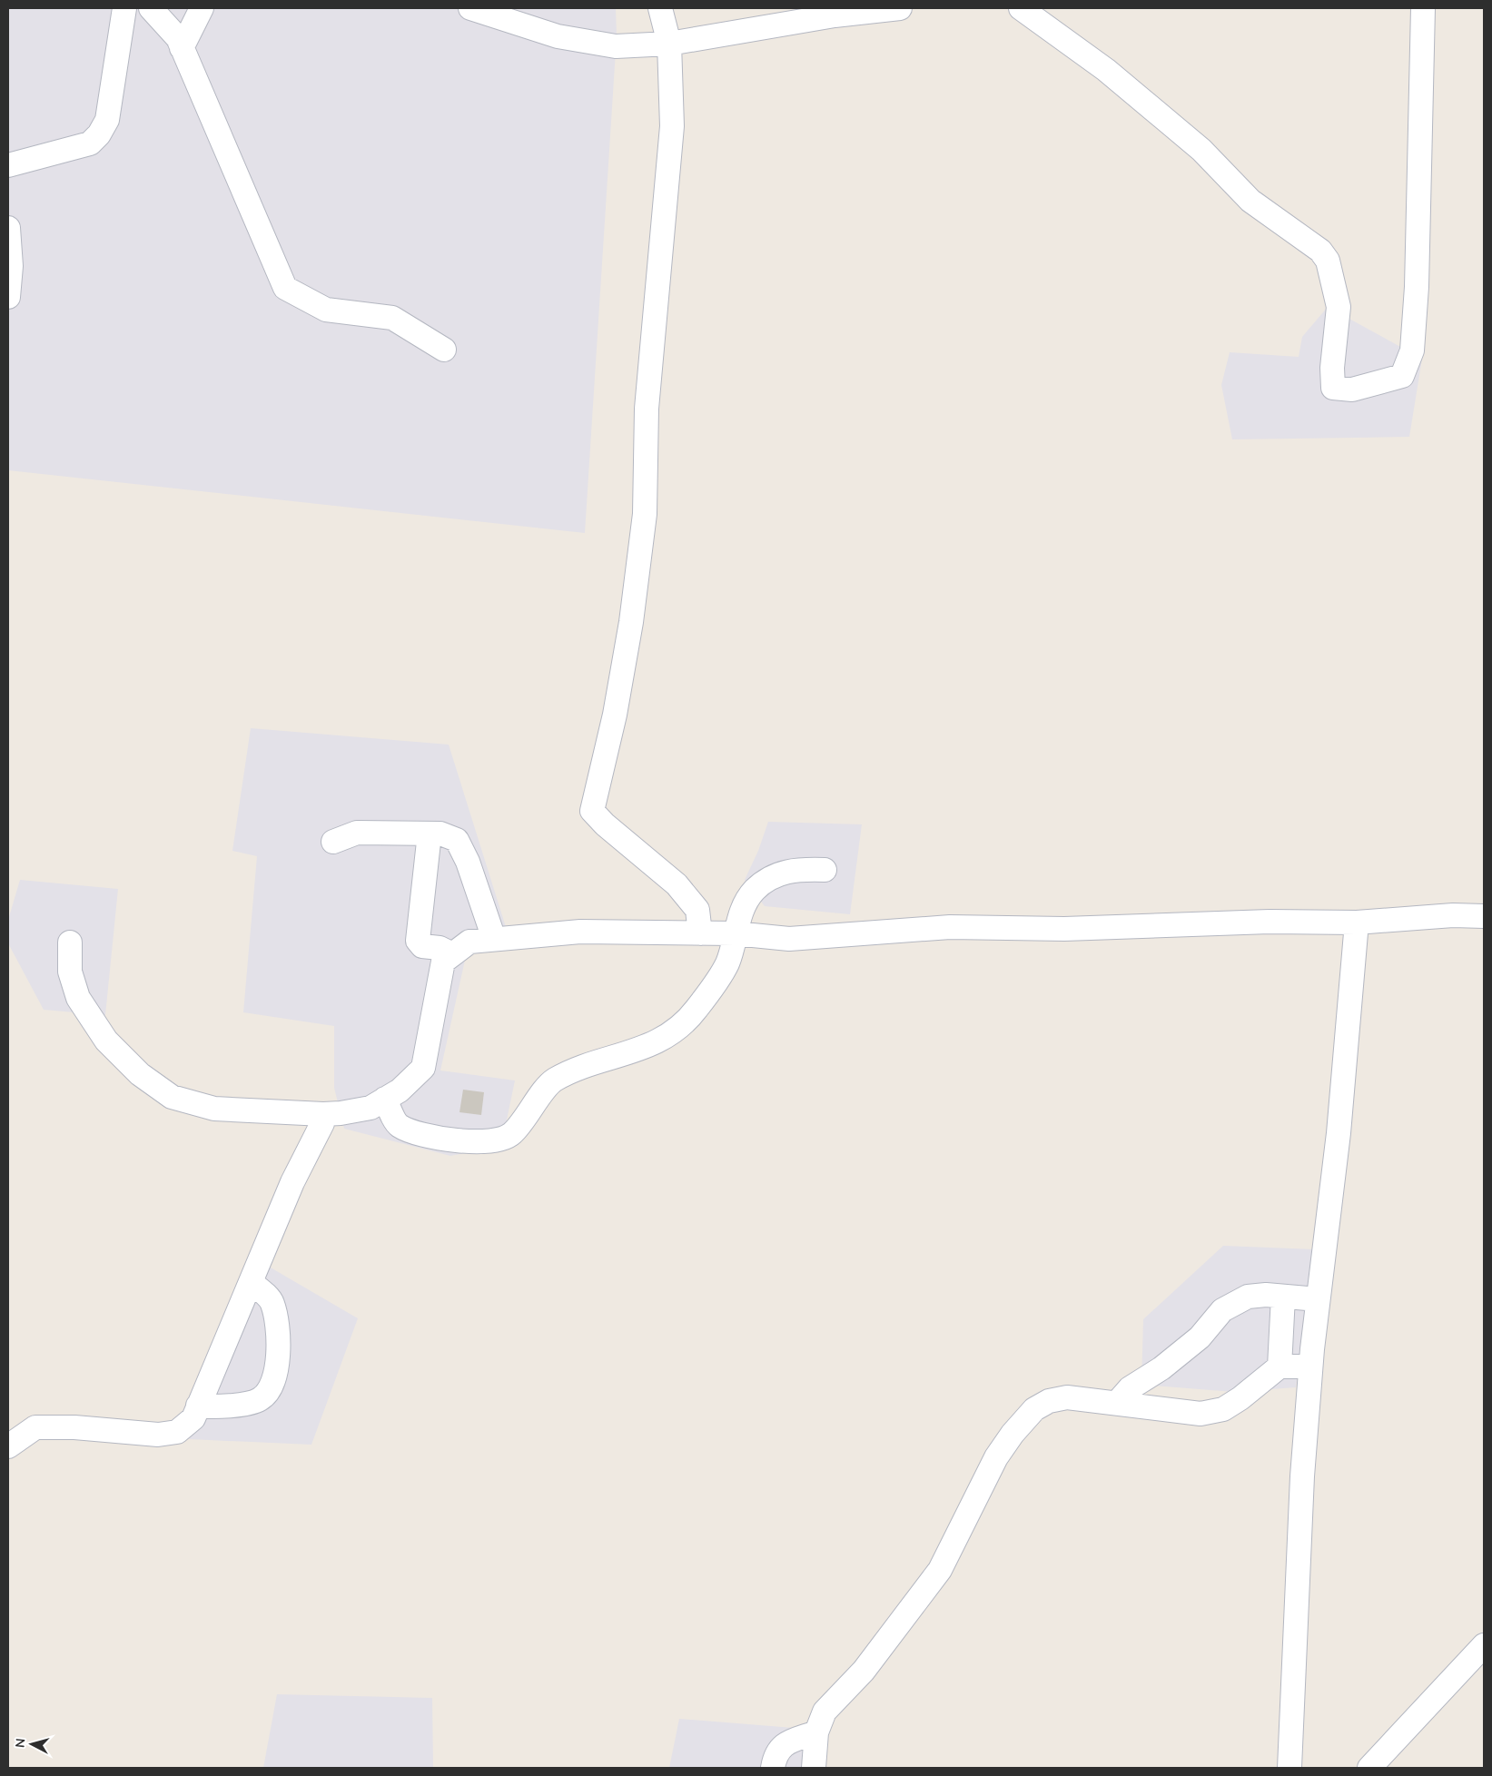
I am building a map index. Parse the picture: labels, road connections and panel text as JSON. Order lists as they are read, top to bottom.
{
  "north": "left"
}
